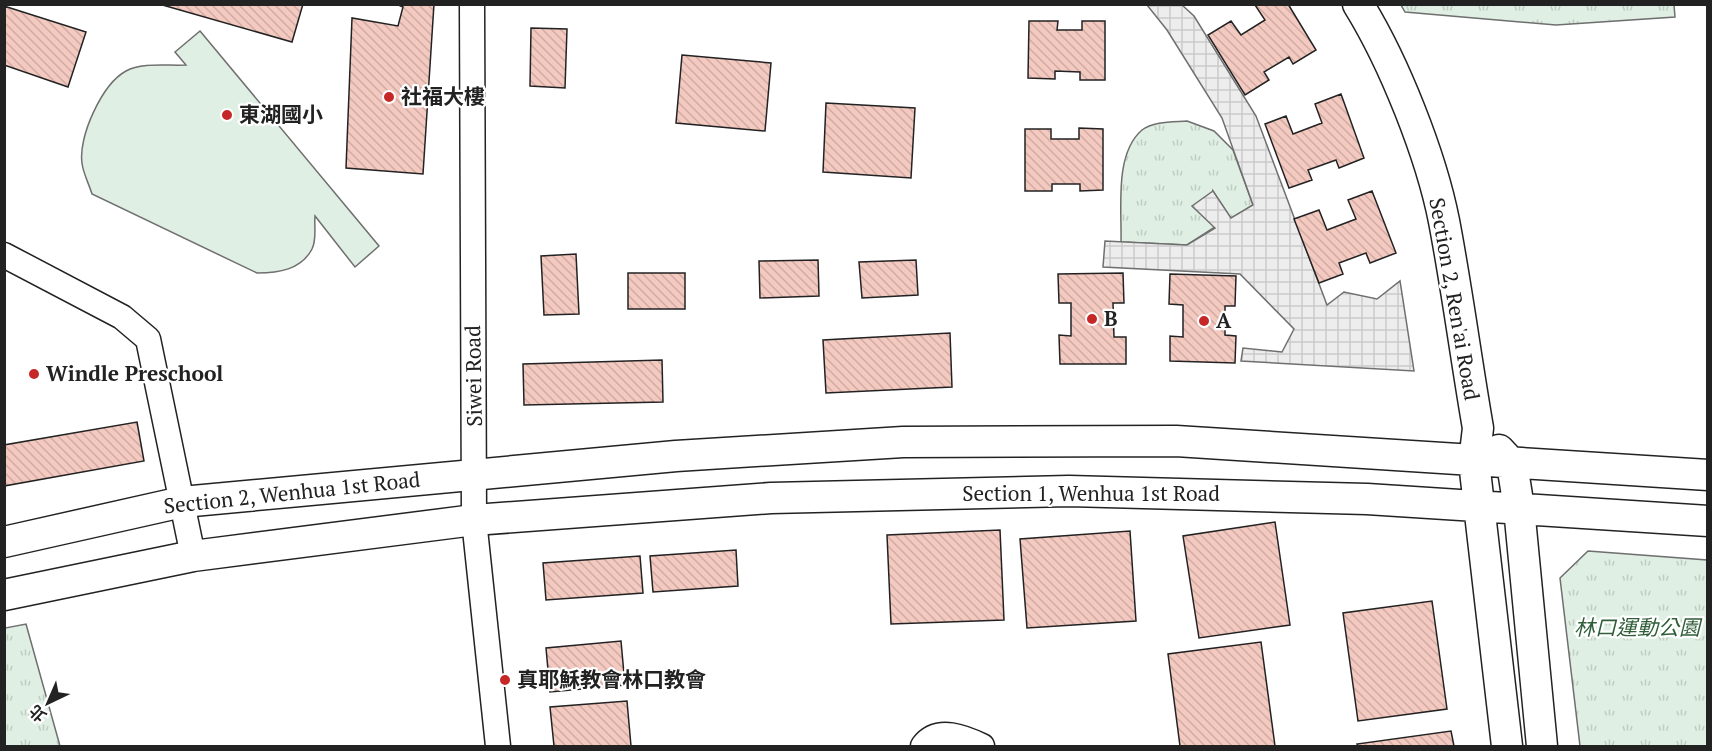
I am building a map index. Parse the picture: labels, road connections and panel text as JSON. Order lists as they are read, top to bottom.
{
  "streets": {
    "main road": ["Section 2, Ren'ai Road", "Section 2, Wenhua 1st Road", "Section 1, Wenhua 1st Road"],
    "street": ["Siwei Road"]
  },
  "crossings": [
    ["Section 2, Ren'ai Road", "Section 1, Wenhua 1st Road"],
    ["Siwei Road", "Section 2, Wenhua 1st Road"],
    ["Siwei Road", "Section 1, Wenhua 1st Road"]
  ],
  "parks": ["林口運動公園"],
  "places": [
    "社福大樓",
    "東湖國小",
    "B",
    "A",
    "Windle Preschool",
    "真耶穌教會林口教會"
  ],
  "north": "bottom left"
}
